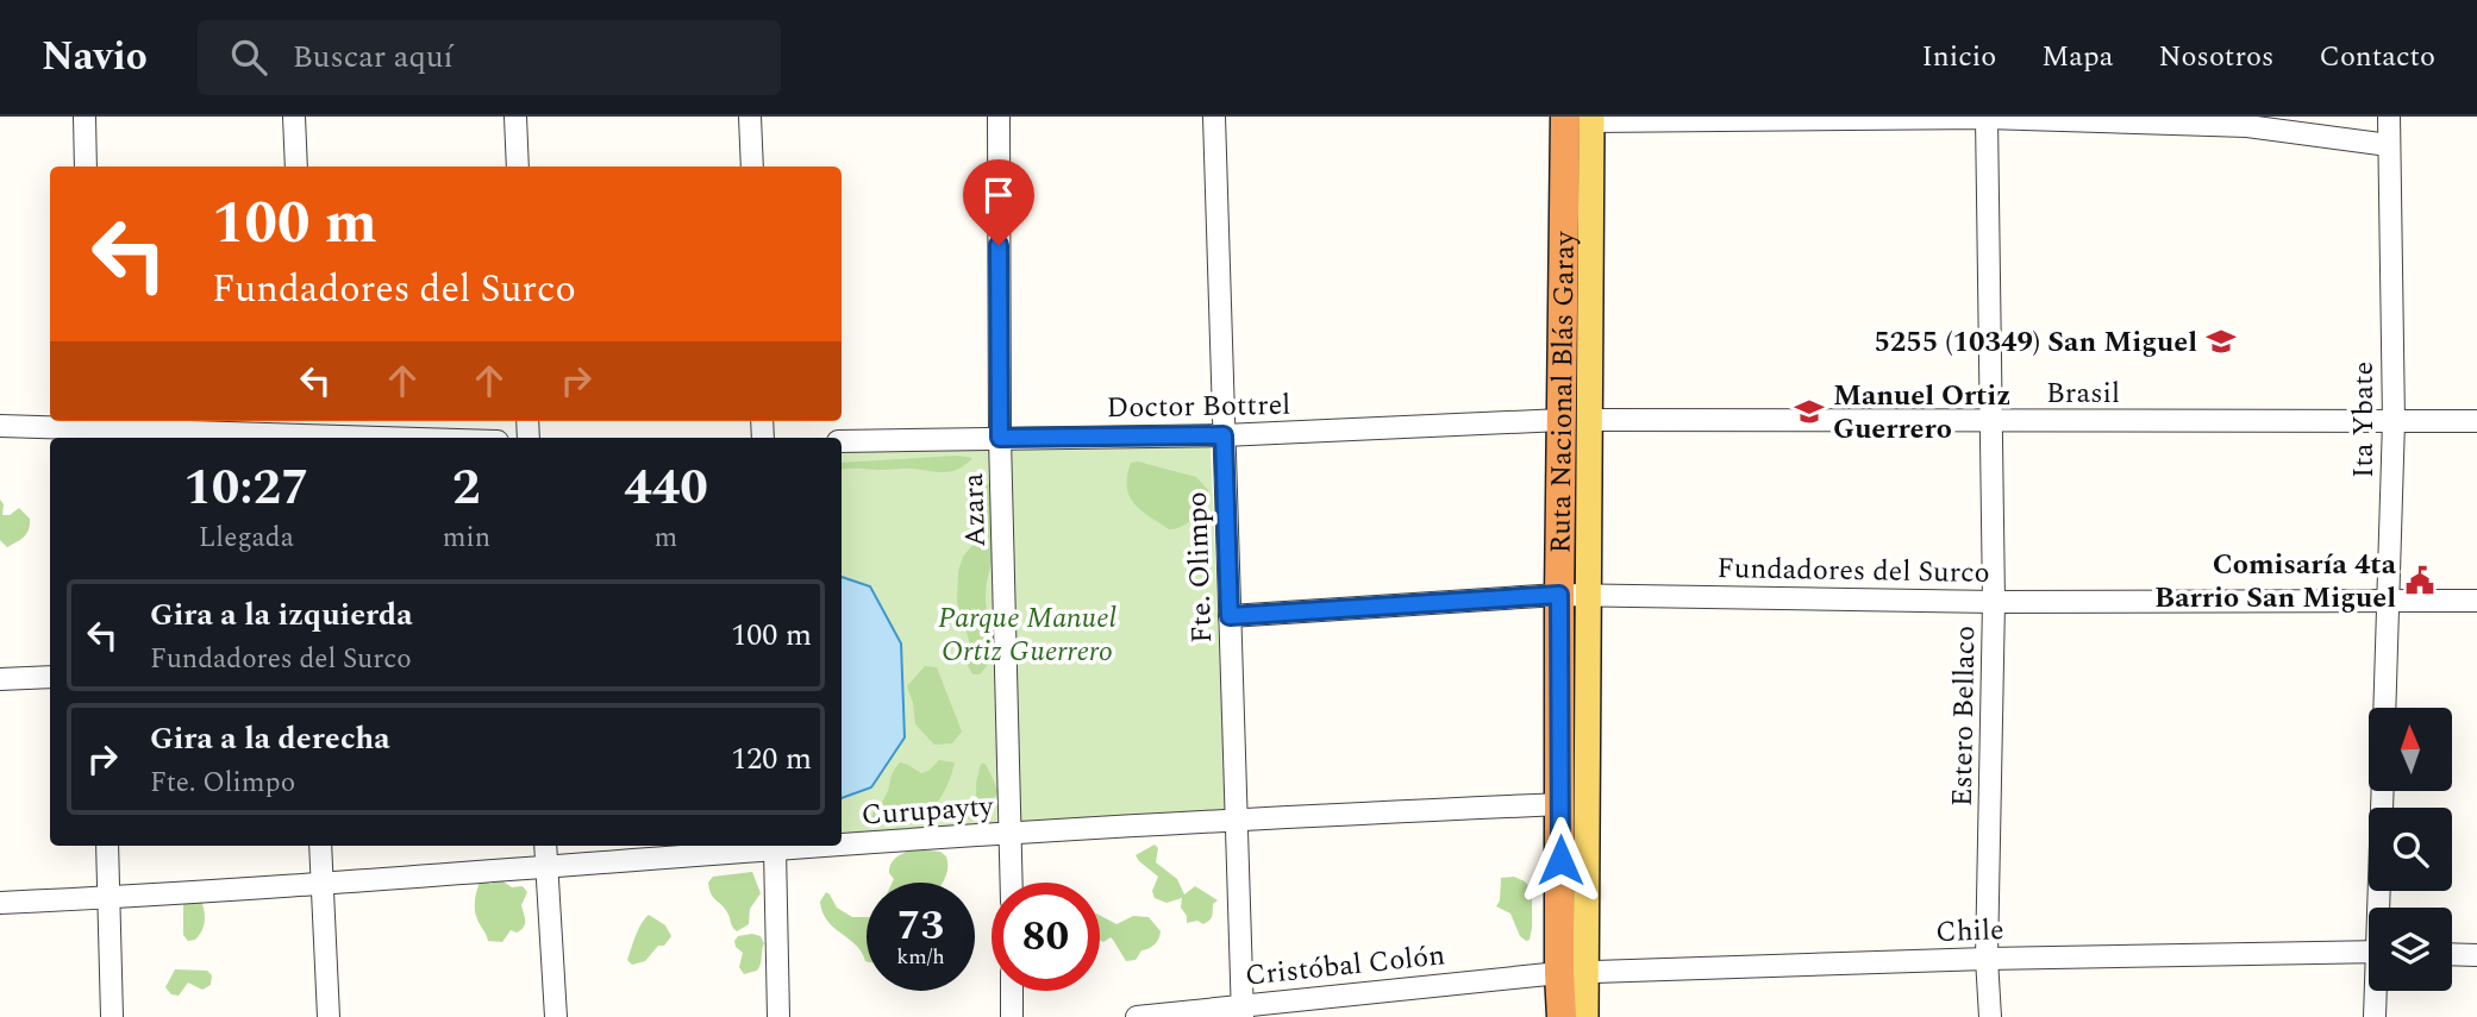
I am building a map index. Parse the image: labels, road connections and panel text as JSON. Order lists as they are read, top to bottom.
{
  "streets": {
    "highway": ["Ruta Nacional Blás Garay"],
    "street": [
      "Brasil",
      "Doctor Bottrel",
      "Ita Ybate",
      "Azara",
      "Fte. Olimpo",
      "Fundadores del Surco",
      "Estero Bellaco",
      "Curupayty",
      "Chile",
      "Cristóbal Colón"
    ]
  },
  "crossings": [
    ["Ruta Nacional Blás Garay", "Brasil"],
    ["Ruta Nacional Blás Garay", "Doctor Bottrel"],
    ["Ruta Nacional Blás Garay", "Fundadores del Surco"],
    ["Ruta Nacional Blás Garay", "Curupayty"],
    ["Ruta Nacional Blás Garay", "Chile"],
    ["Ruta Nacional Blás Garay", "Cristóbal Colón"],
    ["Brasil", "Doctor Bottrel"],
    ["Brasil", "Ita Ybate"],
    ["Brasil", "Estero Bellaco"],
    ["Doctor Bottrel", "Azara"],
    ["Doctor Bottrel", "Fte. Olimpo"],
    ["Ita Ybate", "Fundadores del Surco"],
    ["Azara", "Curupayty"],
    ["Fte. Olimpo", "Fundadores del Surco"],
    ["Fte. Olimpo", "Curupayty"],
    ["Fte. Olimpo", "Cristóbal Colón"],
    ["Fundadores del Surco", "Estero Bellaco"],
    ["Estero Bellaco", "Chile"],
    ["Chile", "Cristóbal Colón"]
  ],
  "parks": ["Parque Manuel Ortiz Guerrero"],
  "places": {
    "school or university": ["5255 (10349) San Miguel", "Manuel Ortiz Guerrero"],
    "public building": ["Comisaría 4ta Barrio San Miguel"]
  },
  "north": "top",
  "page": {
    "header": "Navio",
    "search": "Buscar aquí",
    "nav": [
      "Inicio",
      "Mapa",
      "Nosotros",
      "Contacto"
    ],
    "turn": ["100 m", "Fundadores del Surco"],
    "eta": [
      "10:27",
      "Llegada",
      "2",
      "min",
      "440",
      "m"
    ],
    "list": [
      {
        "name": "Gira a la izquierda",
        "note": "Fundadores del Surco",
        "value": "100 m"
      },
      {
        "name": "Gira a la derecha",
        "note": "Fte. Olimpo",
        "value": "120 m"
      }
    ],
    "speed": "73 km/h",
    "limit": "80"
  }
}
